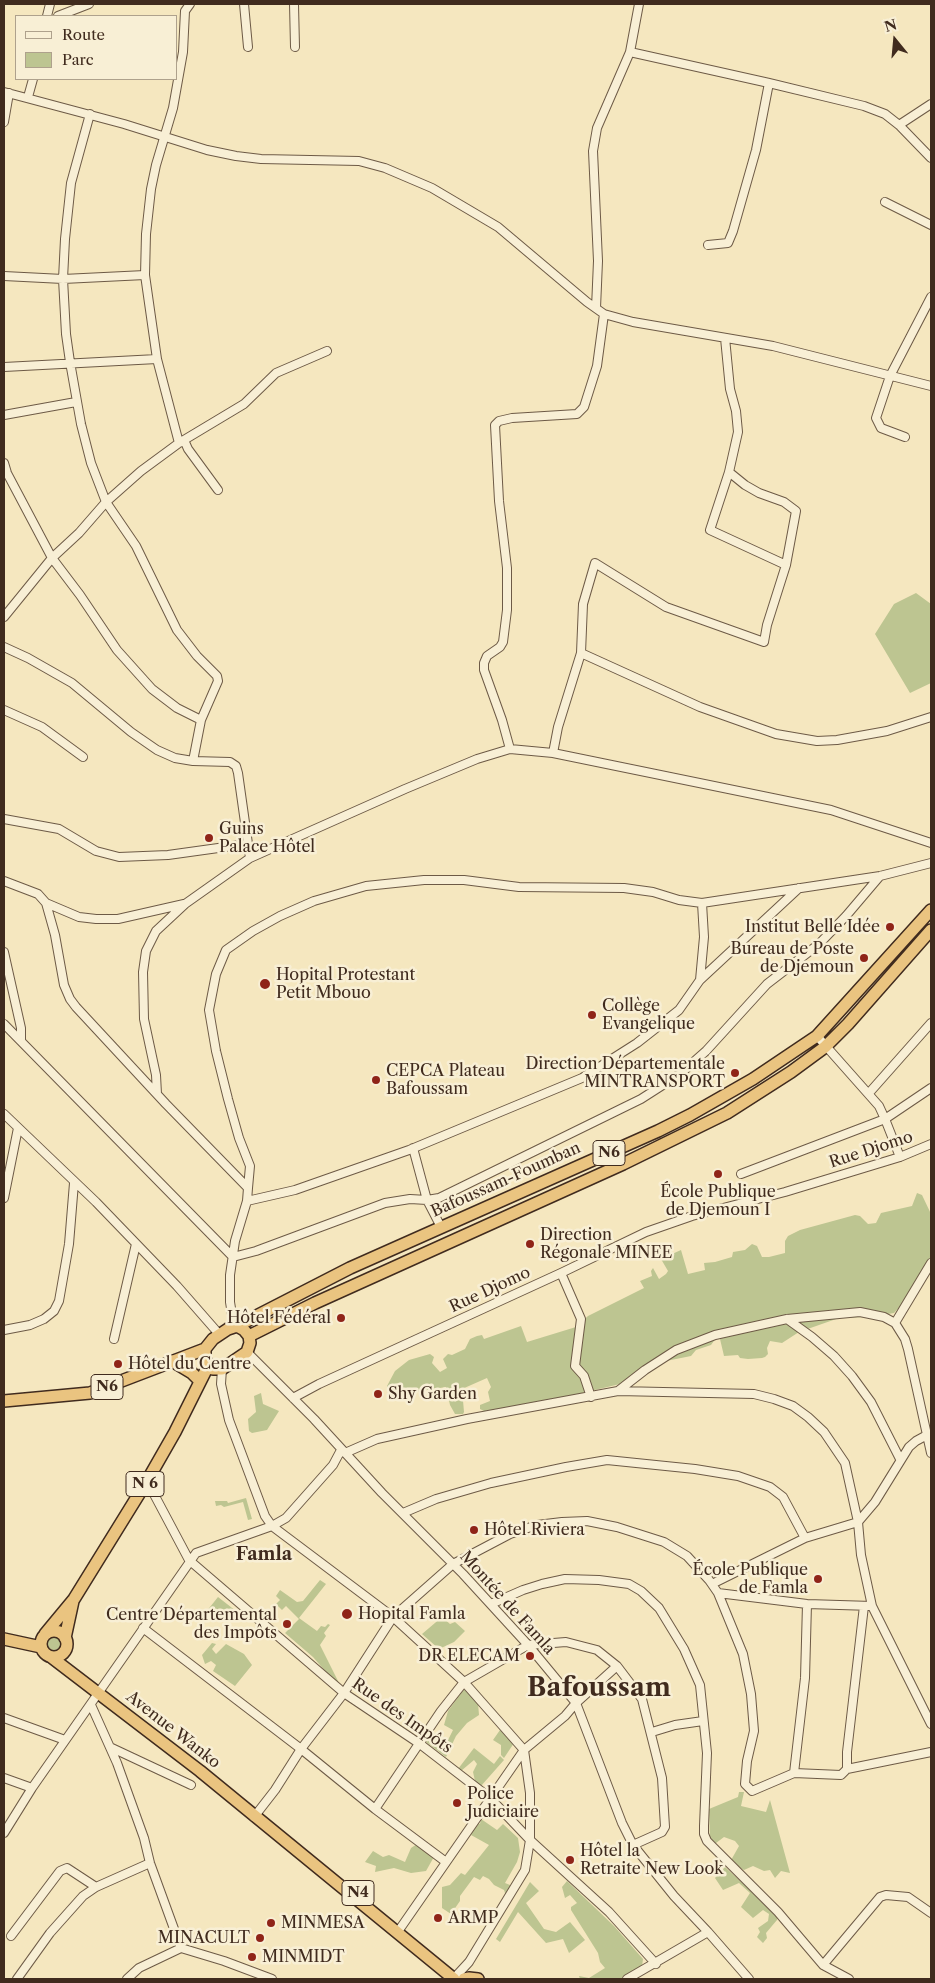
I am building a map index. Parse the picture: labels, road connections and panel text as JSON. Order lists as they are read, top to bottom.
{
  "streets": {
    "highway": [
      "N6",
      "Bafoussam-Foumban",
      "N 6",
      "Avenue Wanko",
      "N4"
    ],
    "street": ["Rue Djomo", "Montée de Famla", "Rue des Impôts"]
  },
  "crossings": [
    ["Rue Djomo", "Montée de Famla"],
    ["N6", "Bafoussam-Foumban"],
    ["N6", "N 6"],
    ["N6", "Montée de Famla"],
    ["Bafoussam-Foumban", "N 6"],
    ["Bafoussam-Foumban", "Montée de Famla"],
    ["N 6", "Montée de Famla"],
    ["N 6", "Rue des Impôts"],
    ["N 6", "Avenue Wanko"]
  ],
  "districts": ["Famla", "Bafoussam"],
  "places": [
    "Guins Palace Hôtel",
    "Institut Belle Idée",
    "Bureau de Poste de Djemoun",
    "Hopital Protestant Petit Mbouo",
    "Collège Evangelique",
    "Direction Départementale MINTRANSPORT",
    "CEPCA Plateau Bafoussam",
    "École Publique de Djemoun I",
    "Direction Régonale MINEE",
    "Hôtel Fédéral",
    "Hôtel du Centre",
    "Shy Garden",
    "Hôtel Riviera",
    "École Publique de Famla",
    "Hopital Famla",
    "Centre Départemental des Impôts",
    "DR ELECAM",
    "Police Judiciaire",
    "Hôtel la Retraite New Look",
    "ARMP",
    "MINMESA",
    "MINACULT",
    "MINMIDT"
  ],
  "legend": ["Route", "Parc"],
  "north": "top"
}
